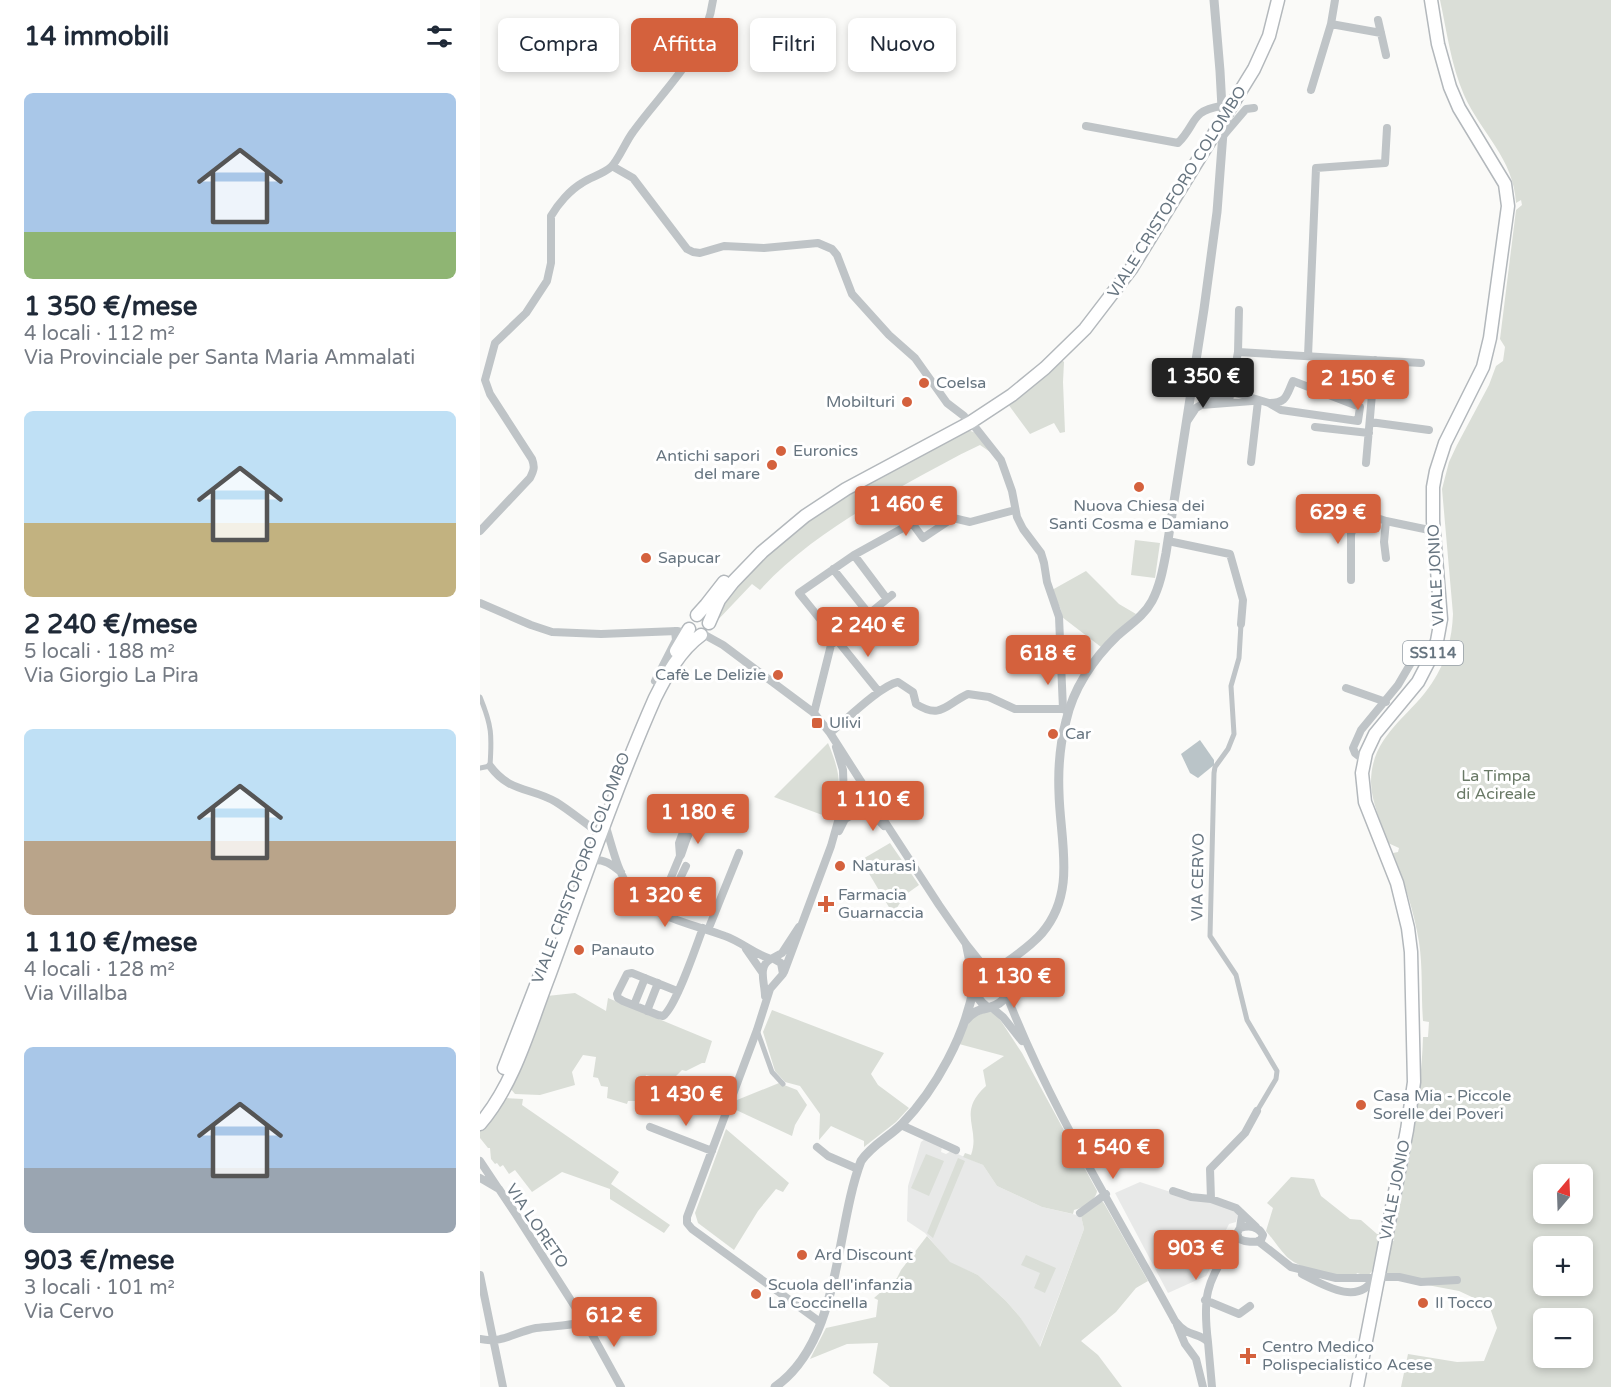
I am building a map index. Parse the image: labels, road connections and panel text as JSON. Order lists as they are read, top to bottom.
{
  "streets": {
    "main road": ["VIALE CRISTOFORO COLOMBO", "VIALE JONIO", "SS114"],
    "street": ["VIA CERVO", "VIA LORETO"]
  },
  "parks": ["La Timpa di Acireale"],
  "places": {
    "other": [
      "Coelsa",
      "Mobilturi",
      "Euronics",
      "Antichi sapori del mare",
      "Nuova Chiesa dei Santi Cosma e Damiano",
      "Sapucar",
      "Cafè Le Delizie",
      "Car",
      "Naturasì",
      "Panauto",
      "Casa Mia - Piccole Sorelle dei Poveri",
      "Ard Discount",
      "Scuola dell'infanzia La Coccinella",
      "Il Tocco"
    ],
    "transit": ["Ulivi"],
    "health": ["Farmacia Guarnaccia", "Centro Medico Polispecialistico Acese"]
  },
  "north": "top",
  "page": {
    "heading": "14 immobili",
    "chip": [
      "Compra",
      "Affitta",
      "Filtri",
      "Nuovo"
    ],
    "list": [
      {
        "name": "1 350 €/mese",
        "note": "4 locali · 112 m² · Via Provinciale per Santa Maria Ammalati"
      },
      {
        "name": "2 240 €/mese",
        "note": "5 locali · 188 m² · Via Giorgio La Pira"
      },
      {
        "name": "1 110 €/mese",
        "note": "4 locali · 128 m² · Via Villalba"
      },
      {
        "name": "903 €/mese",
        "note": "3 locali · 101 m² · Via Cervo"
      }
    ],
    "price": [
      "1 350 €",
      "2 150 €",
      "1 460 €",
      "629 €",
      "2 240 €",
      "618 €",
      "1 110 €",
      "1 180 €",
      "1 320 €",
      "1 130 €",
      "1 430 €",
      "1 540 €",
      "903 €",
      "612 €"
    ],
    "map_buttons": ["+", "−"]
  }
}
